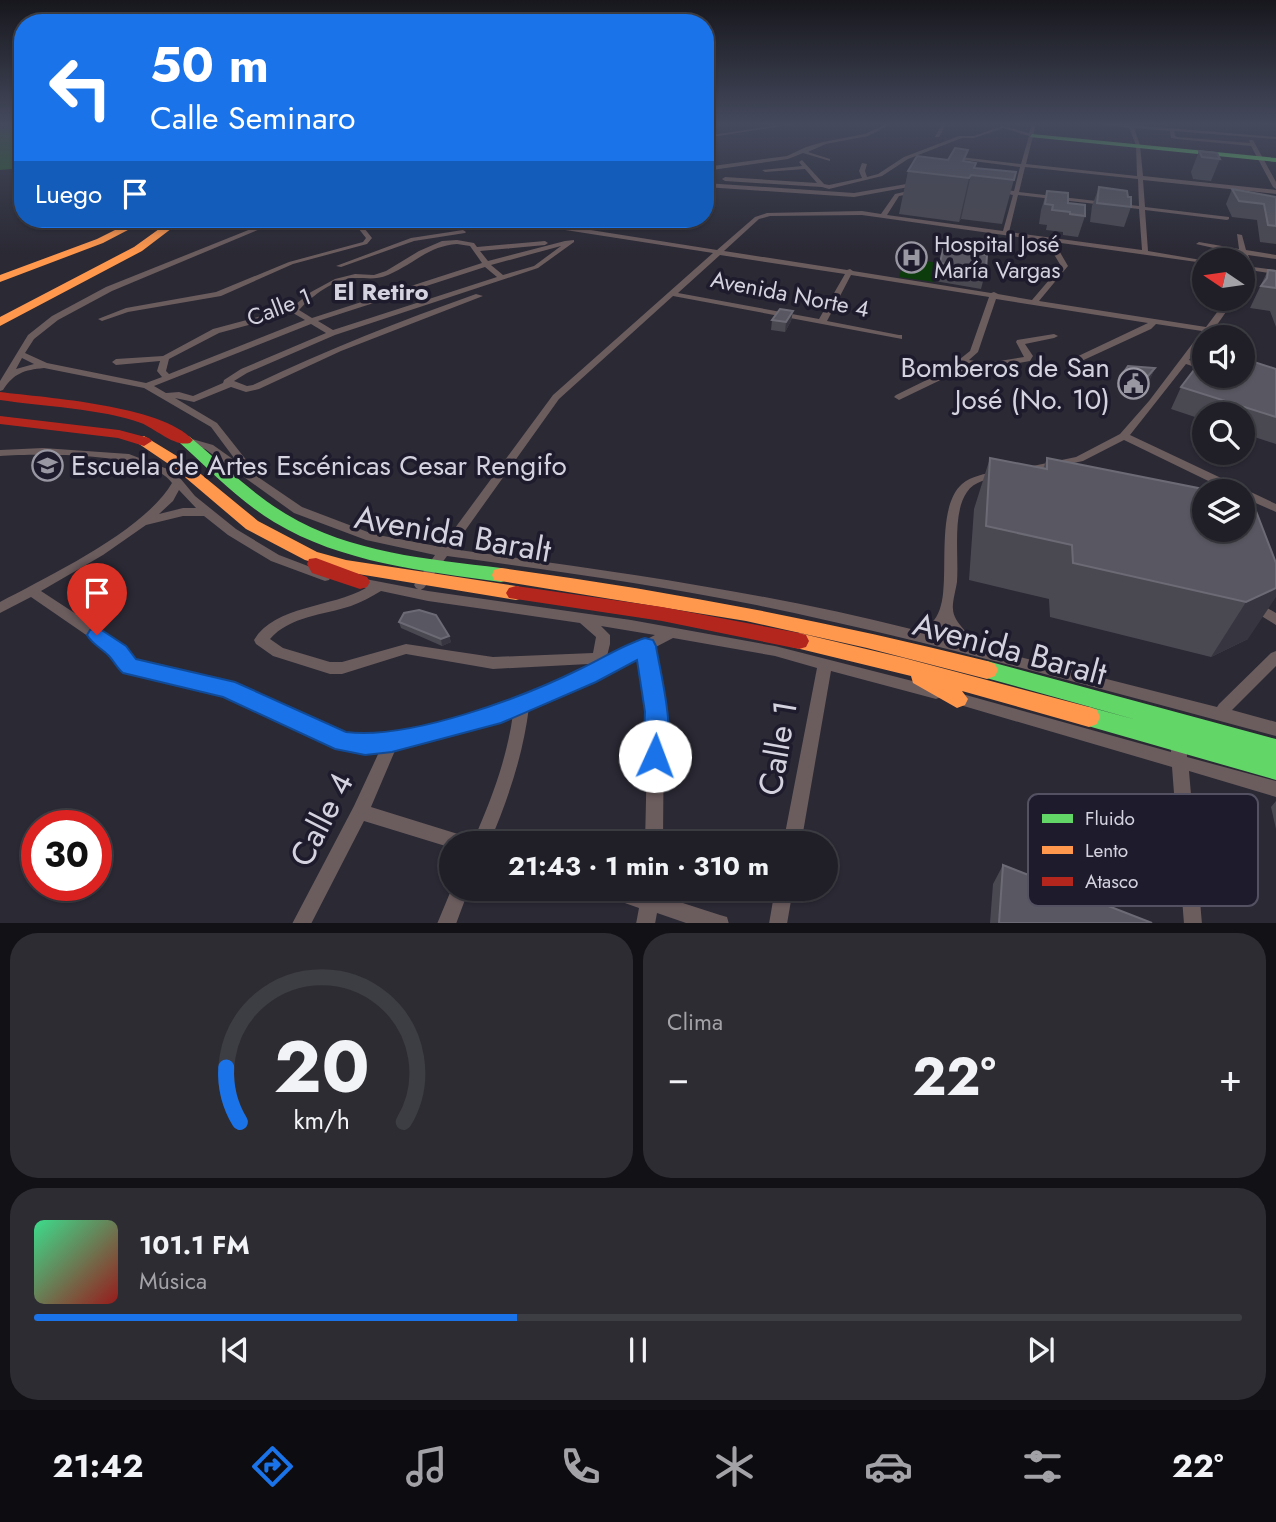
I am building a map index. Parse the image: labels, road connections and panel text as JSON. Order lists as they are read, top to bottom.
{
  "streets": {
    "main road": ["Avenida Baralt"],
    "street": ["Avenida Norte 4", "Calle 1", "Calle 4"]
  },
  "crossings": [
    ["Calle 1", "Avenida Baralt"]
  ],
  "districts": ["El Retiro"],
  "places": {
    "hospital": ["Hospital José María Vargas"],
    "public building": ["Bomberos de San José (No. 10)"],
    "school or university": ["Escuela de Artes Escénicas Cesar Rengifo"]
  },
  "legend": ["Fluido", "Lento", "Atasco"],
  "north": "left",
  "page": {
    "turn": ["50 m", "Calle Seminaro"],
    "then": "Luego",
    "limit": "30",
    "trip": "21:43 · 1 min · 310 m",
    "tile": "Clima",
    "heat": ["−", "22°", "+"],
    "song": ["101.1 FM", "Música"],
    "tabs": ["21:42", "22°"],
    "gauge": ["20", "km/h"]
  }
}
